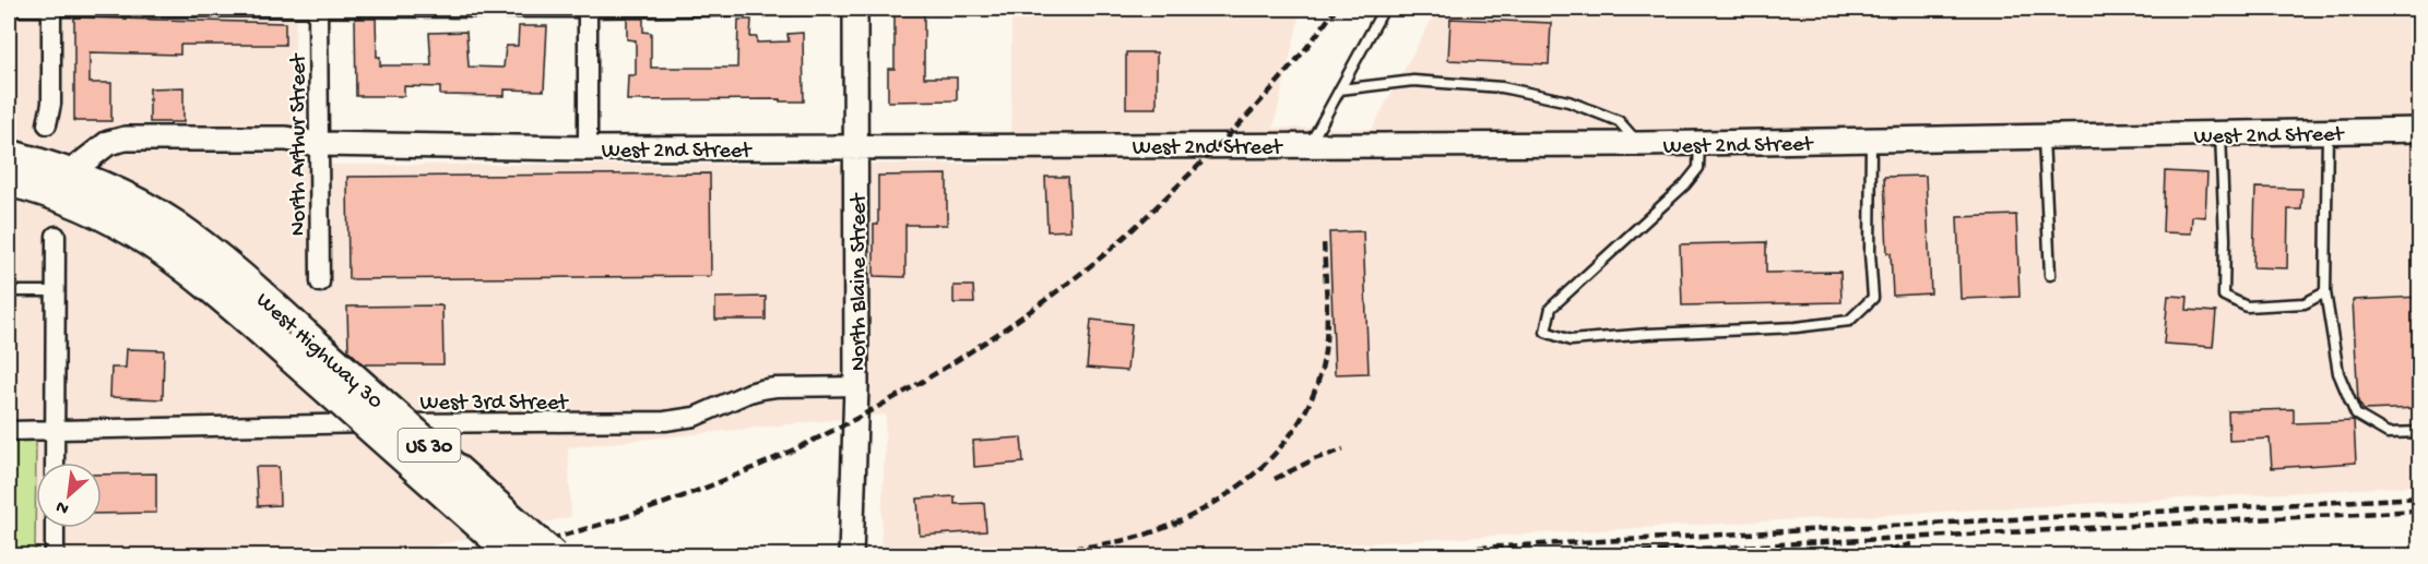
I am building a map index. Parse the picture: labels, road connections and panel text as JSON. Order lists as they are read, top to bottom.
{
  "streets": {
    "highway": ["West Highway 30", "US 30"],
    "street": [
      "West 2nd Street",
      "North Arthur Street",
      "North Blaine Street",
      "West 3rd Street"
    ]
  },
  "crossings": [
    ["West 2nd Street", "North Arthur Street"],
    ["West 2nd Street", "North Blaine Street"],
    ["West 2nd Street", "West Highway 30"],
    ["West 2nd Street", "US 30"],
    ["North Blaine Street", "West 3rd Street"],
    ["West Highway 30", "US 30"]
  ],
  "north": "bottom left"
}
